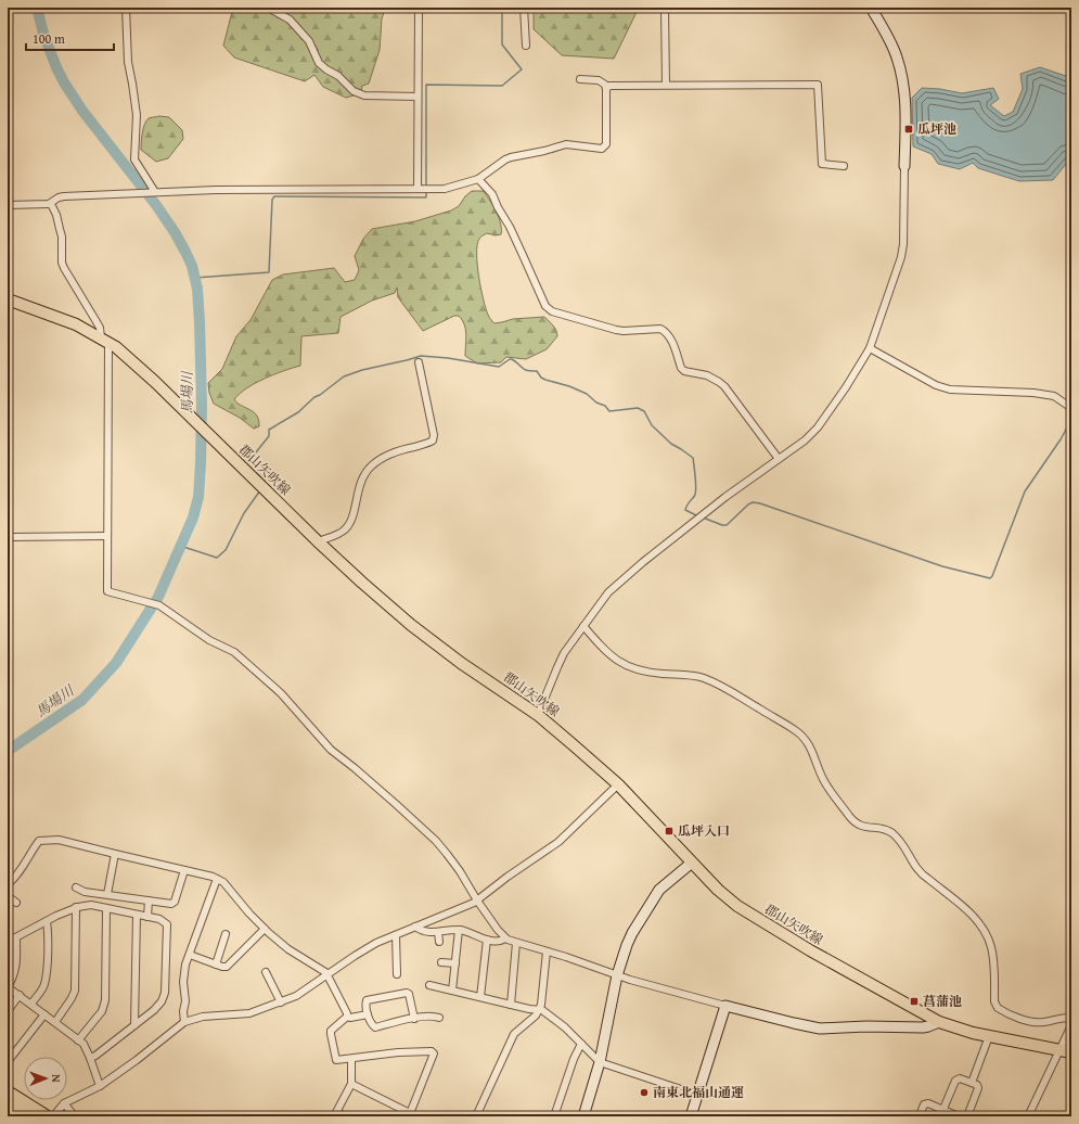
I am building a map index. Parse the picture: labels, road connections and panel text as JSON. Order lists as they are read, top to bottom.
{
  "streets": {
    "main road": ["郡山矢吹線"]
  },
  "water": ["馬場川"],
  "places": {
    "transit": ["瓜坪池", "瓜坪入口", "菖蒲池"],
    "other": ["南東北福山通運"]
  },
  "scale_bar": "100 m",
  "north": "right"
}
